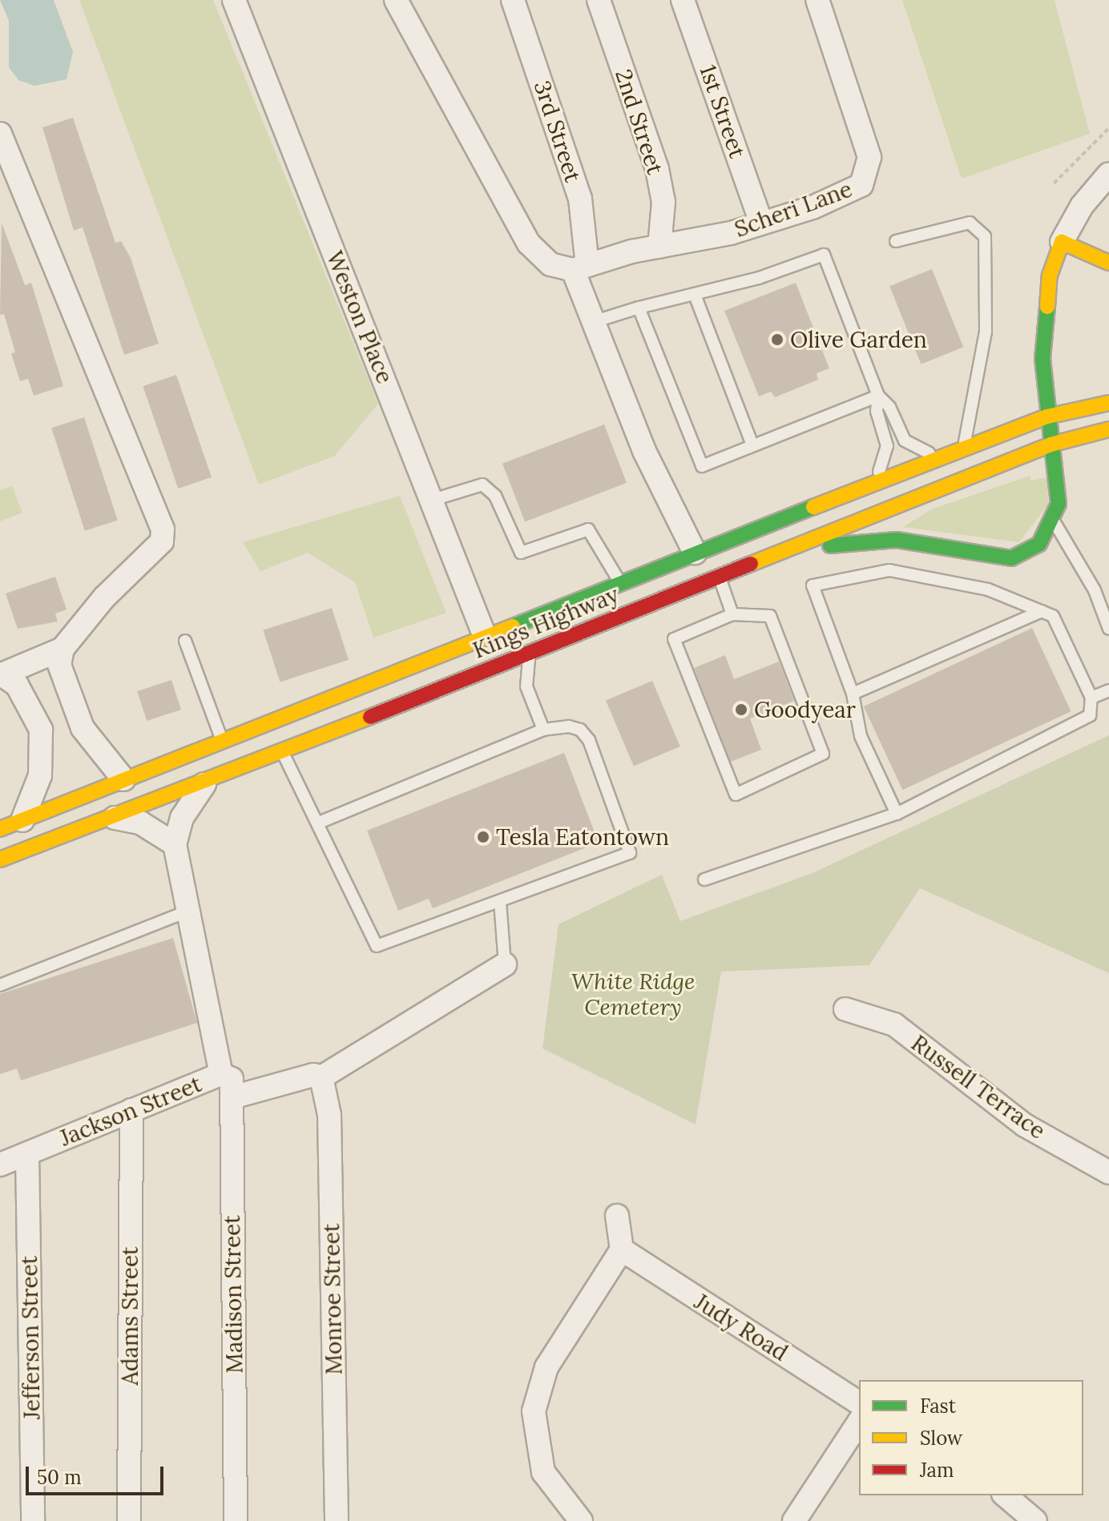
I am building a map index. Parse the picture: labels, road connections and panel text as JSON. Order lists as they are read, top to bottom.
{
  "streets": {
    "main road": ["Kings Highway"],
    "street": [
      "1st Street",
      "2nd Street",
      "3rd Street",
      "Scheri Lane",
      "Weston Place",
      "Russell Terrace",
      "Jackson Street",
      "Madison Street",
      "Monroe Street",
      "Adams Street",
      "Judy Road",
      "Jefferson Street"
    ]
  },
  "crossings": [
    ["1st Street", "Scheri Lane"],
    ["2nd Street", "Scheri Lane"],
    ["3rd Street", "Scheri Lane"],
    ["Weston Place", "Kings Highway"],
    ["Jackson Street", "Madison Street"],
    ["Jackson Street", "Monroe Street"],
    ["Jackson Street", "Adams Street"],
    ["Jackson Street", "Jefferson Street"]
  ],
  "parks": ["White Ridge Cemetery"],
  "places": ["Olive Garden", "Goodyear", "Tesla Eatontown"],
  "legend": ["Fast", "Slow", "Jam"],
  "scale_bar": "50 m"
}
